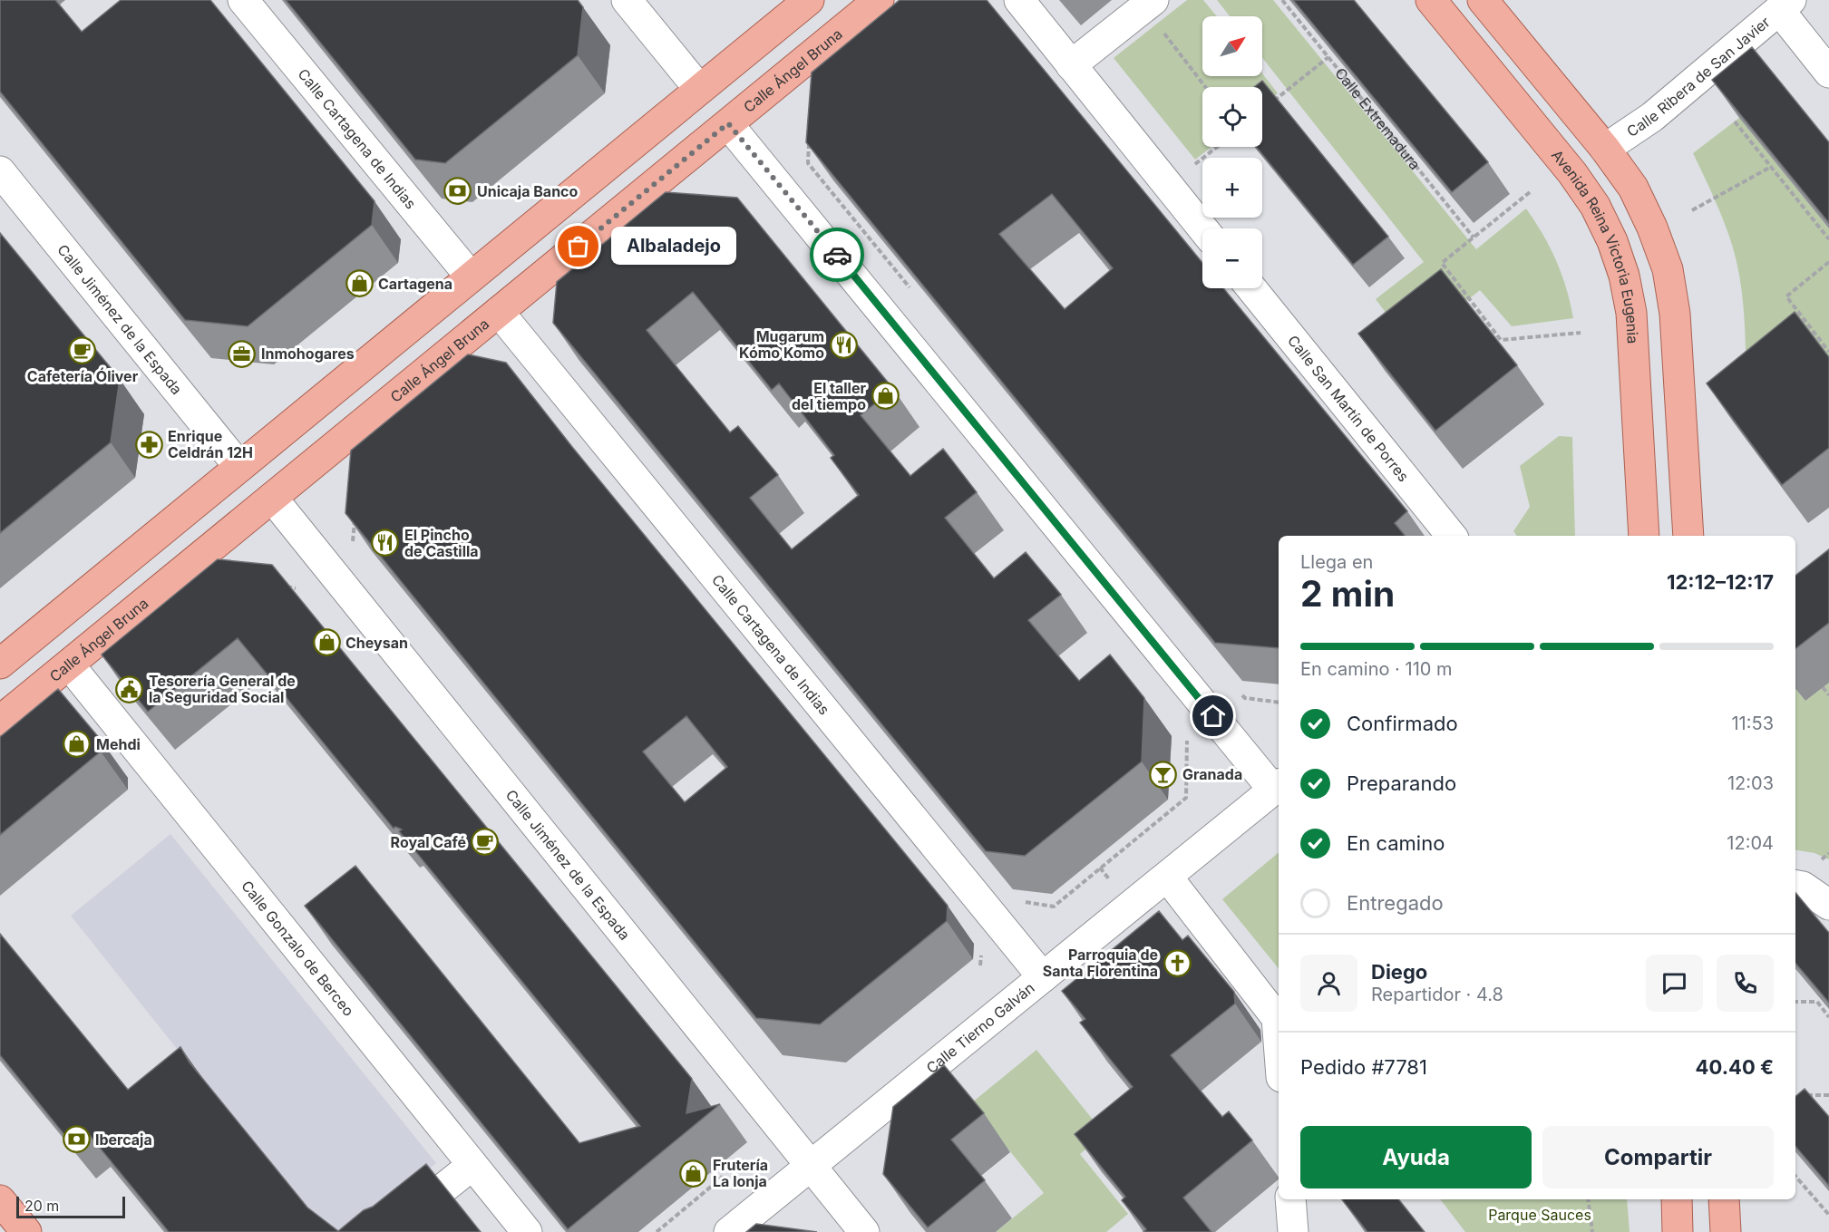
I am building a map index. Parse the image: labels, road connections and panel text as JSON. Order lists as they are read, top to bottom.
{
  "streets": {
    "main road": ["Calle Ángel Bruna", "Avenida Reina Victoria Eugenia"],
    "street": [
      "Calle Ribera de San Javier",
      "Calle Cartagena de Indias",
      "Calle Jiménez de la Espada",
      "Calle San Martín de Porres",
      "Calle Gonzalo de Berceo",
      "Calle Tierno Galván"
    ],
    "path": ["Calle Extremadura"]
  },
  "crossings": [
    ["Calle Ángel Bruna", "Calle Cartagena de Indias"],
    ["Calle Ángel Bruna", "Calle Jiménez de la Espada"],
    ["Calle Ángel Bruna", "Calle Gonzalo de Berceo"],
    ["Calle Cartagena de Indias", "Calle Tierno Galván"],
    ["Calle Jiménez de la Espada", "Calle Tierno Galván"]
  ],
  "parks": ["Parque Sauces"],
  "places": {
    "bank": ["Unicaja Banco", "Ibercaja"],
    "other": ["Albaladejo"],
    "shop": [
      "Cartagena",
      "El taller del tiempo",
      "Cheysan",
      "Mehdi",
      "Frutería La lonja"
    ],
    "restaurant": ["Mugarum Kómo Komo", "El Pincho de Castilla"],
    "cafe": ["Cafetería Óliver", "Royal Café"],
    "office": ["Inmohogares"],
    "pharmacy": ["Enrique Celdrán 12H"],
    "public building": ["Tesorería General de la Seguridad Social"],
    "bar": ["Granada"],
    "church": ["Parroquia de Santa Florentina"]
  },
  "scale_bar": "20 m",
  "north": "top right",
  "page": {
    "map_buttons": ["+", "−"],
    "bubble": "Albaladejo",
    "heading": ["2 min", "Llega en", "12:12–12:17"],
    "panel": [
      "Diego",
      "Repartidor · 4.8",
      "Pedido #7781",
      "40.40 €"
    ],
    "bar": "En camino · 110 m",
    "list": [
      ["Confirmado", "11:53"],
      ["Preparando", "12:03"],
      ["En camino", "12:04"],
      "Entregado"
    ],
    "buttons": ["Ayuda", "Compartir"],
    "scale": "20 m"
  }
}
